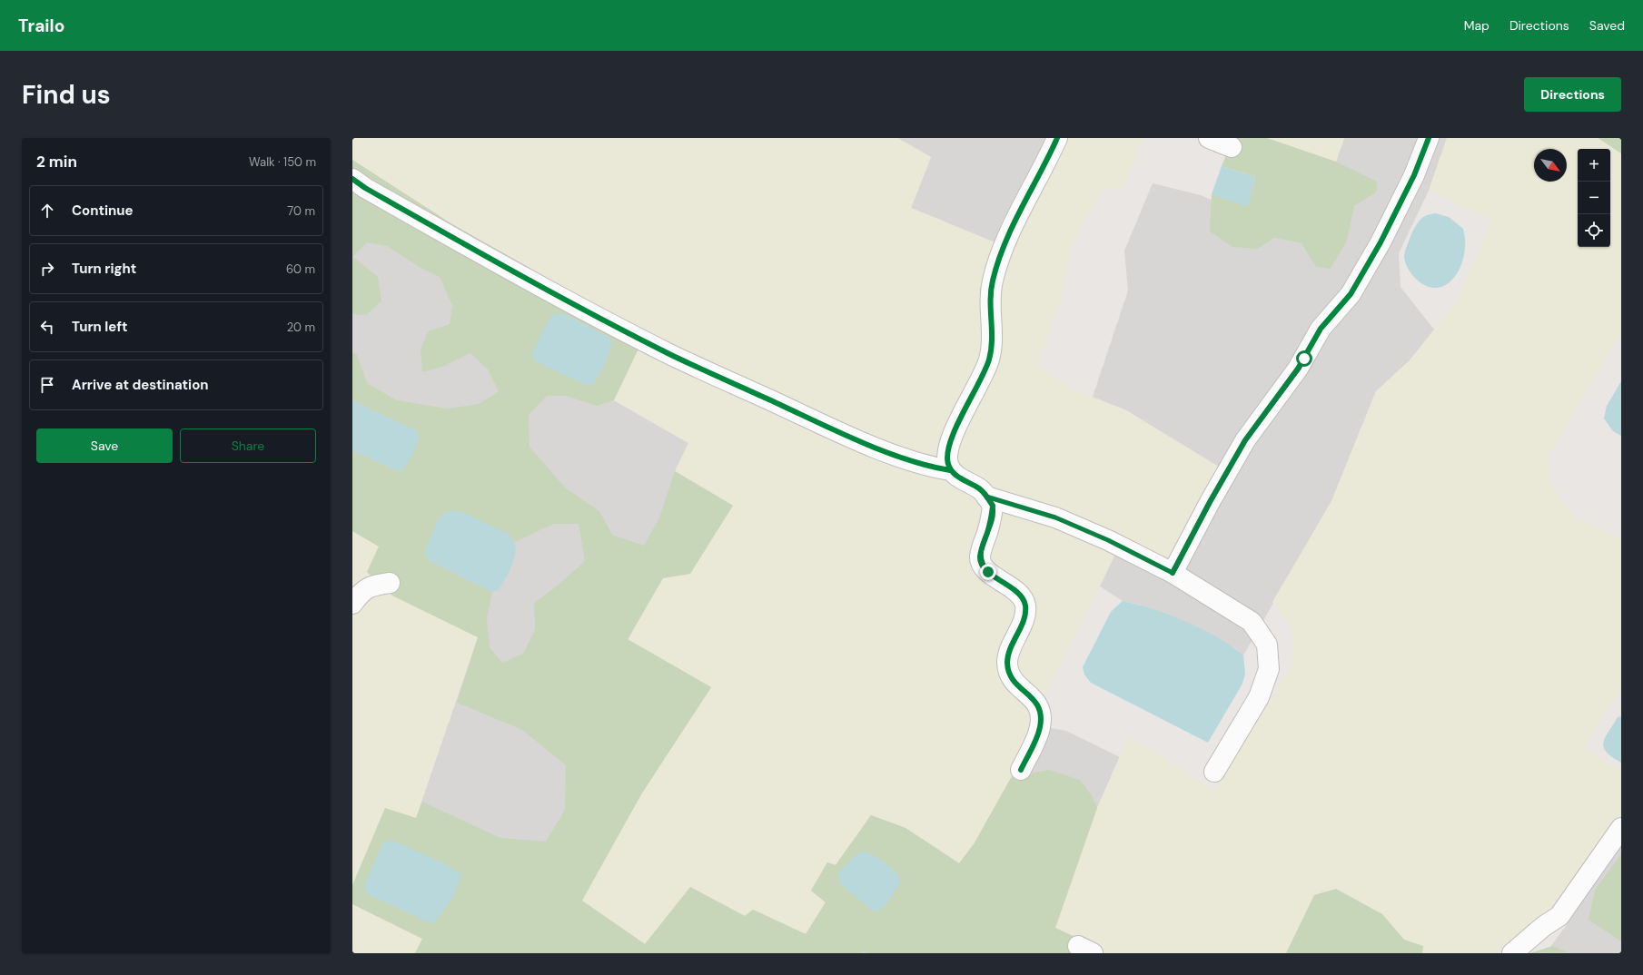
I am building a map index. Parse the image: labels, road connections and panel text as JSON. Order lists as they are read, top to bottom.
{
  "north": "bottom right",
  "page": {
    "header": "Trailo",
    "nav": ["Map", "Directions", "Saved"],
    "buttons": [
      "Directions",
      ["Save", "Share"]
    ],
    "title": "Find us",
    "heading": ["2 min", "Walk · 150 m"],
    "map_buttons": ["+", "−"],
    "list": [
      ["Continue", "70 m"],
      ["Turn right", "60 m"],
      ["Turn left", "20 m"],
      "Arrive at destination"
    ]
  }
}
